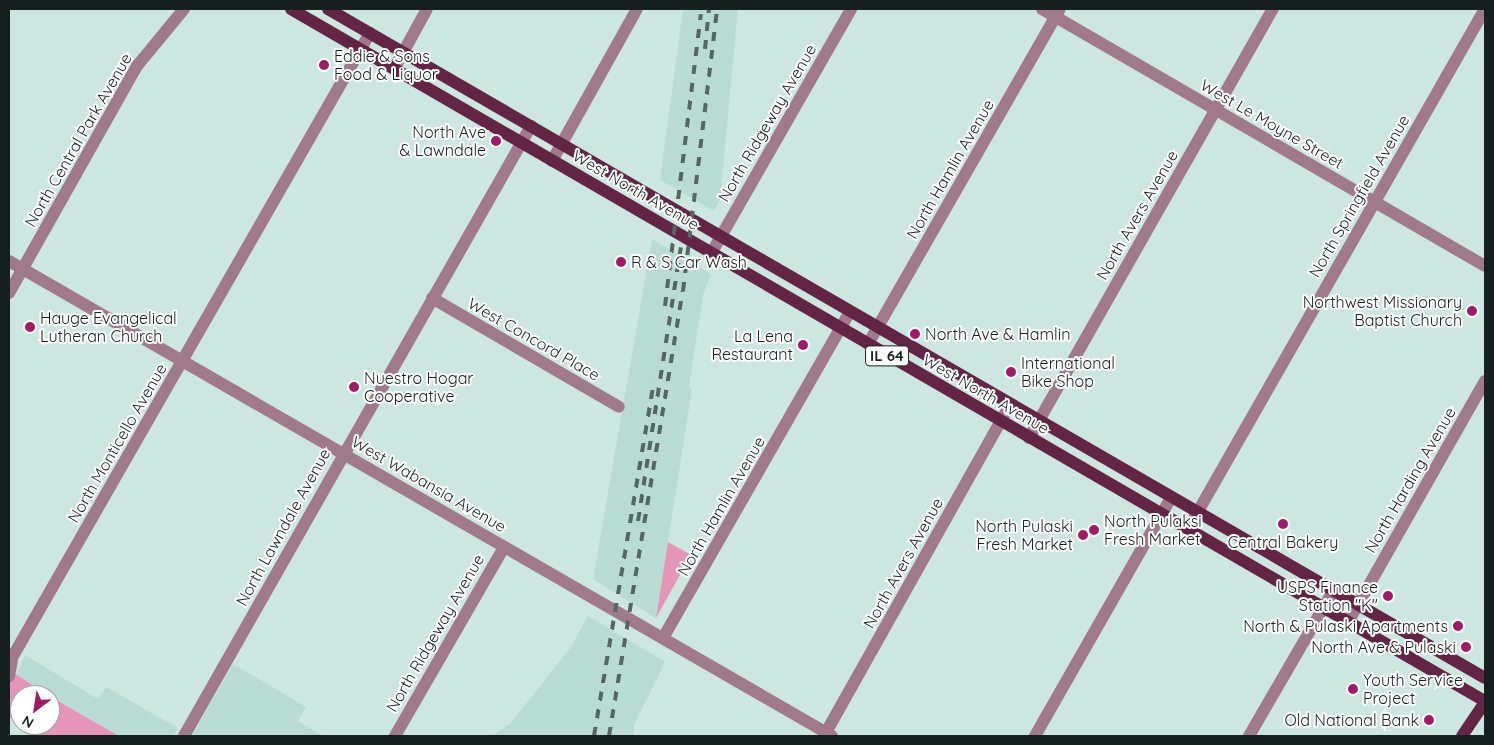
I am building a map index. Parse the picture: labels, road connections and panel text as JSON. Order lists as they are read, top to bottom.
{
  "streets": {
    "main road": ["West North Avenue", "IL 64"],
    "street": [
      "North Ridgeway Avenue",
      "West Le Moyne Street",
      "North Central Park Avenue",
      "North Hamlin Avenue",
      "North Springfield Avenue",
      "North Avers Avenue",
      "West Concord Place",
      "North Monticello Avenue",
      "North Harding Avenue",
      "West Wabansia Avenue",
      "North Lawndale Avenue"
    ]
  },
  "crossings": [
    ["North Ridgeway Avenue", "West North Avenue"],
    ["North Ridgeway Avenue", "West Wabansia Avenue"],
    ["West Le Moyne Street", "North Hamlin Avenue"],
    ["West Le Moyne Street", "North Springfield Avenue"],
    ["West Le Moyne Street", "North Avers Avenue"],
    ["North Central Park Avenue", "West Wabansia Avenue"],
    ["North Hamlin Avenue", "West North Avenue"],
    ["North Hamlin Avenue", "West Wabansia Avenue"],
    ["West North Avenue", "North Springfield Avenue"],
    ["West North Avenue", "North Avers Avenue"],
    ["West North Avenue", "North Monticello Avenue"],
    ["West North Avenue", "North Harding Avenue"],
    ["West North Avenue", "North Lawndale Avenue"],
    ["North Avers Avenue", "West Wabansia Avenue"],
    ["West Concord Place", "North Lawndale Avenue"],
    ["North Monticello Avenue", "West Wabansia Avenue"],
    ["West Wabansia Avenue", "North Lawndale Avenue"]
  ],
  "places": [
    "Eddie & Sons Food & Liquor",
    "North Ave & Lawndale",
    "R & S Car Wash",
    "Northwest Missionary Baptist Church",
    "Hauge Evangelical Lutheran Church",
    "North Ave & Hamlin",
    "La Lena Restaurant",
    "International Bike Shop",
    "Nuestro Hogar Cooperative",
    "Central Bakery",
    "North Pulaksi Fresh Market",
    "North Pulaski Fresh Market",
    "USPS Finance Station \"K\"",
    "North & Pulaski Apartments",
    "North Ave & Pulaski",
    "Youth Service Project",
    "Old National Bank"
  ],
  "north": "bottom left"
}
